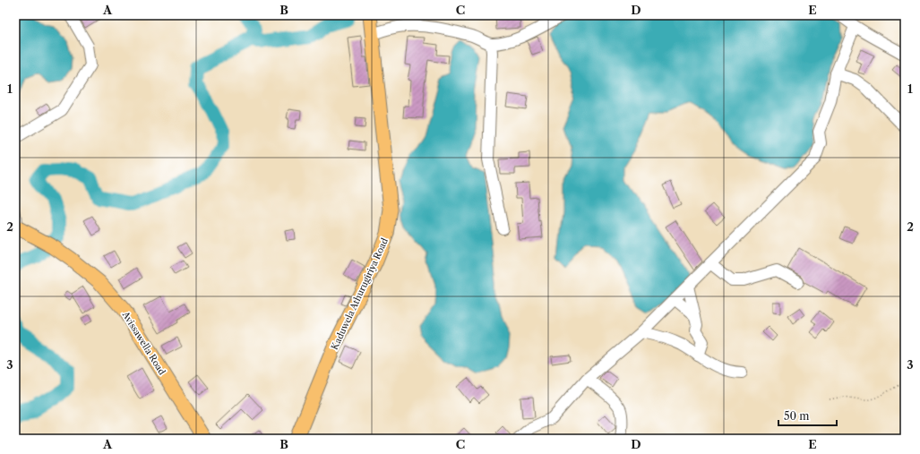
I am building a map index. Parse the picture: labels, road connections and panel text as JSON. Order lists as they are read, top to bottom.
{
  "streets": {
    "main road": ["Kaduwela Athurugiriya Road", "Avissawella Road"]
  },
  "scale_bar": "50 m",
  "grid": {
    "columns": [
      "A",
      "B",
      "C",
      "D",
      "E"
    ],
    "rows": ["1", "2", "3"]
  }
}
